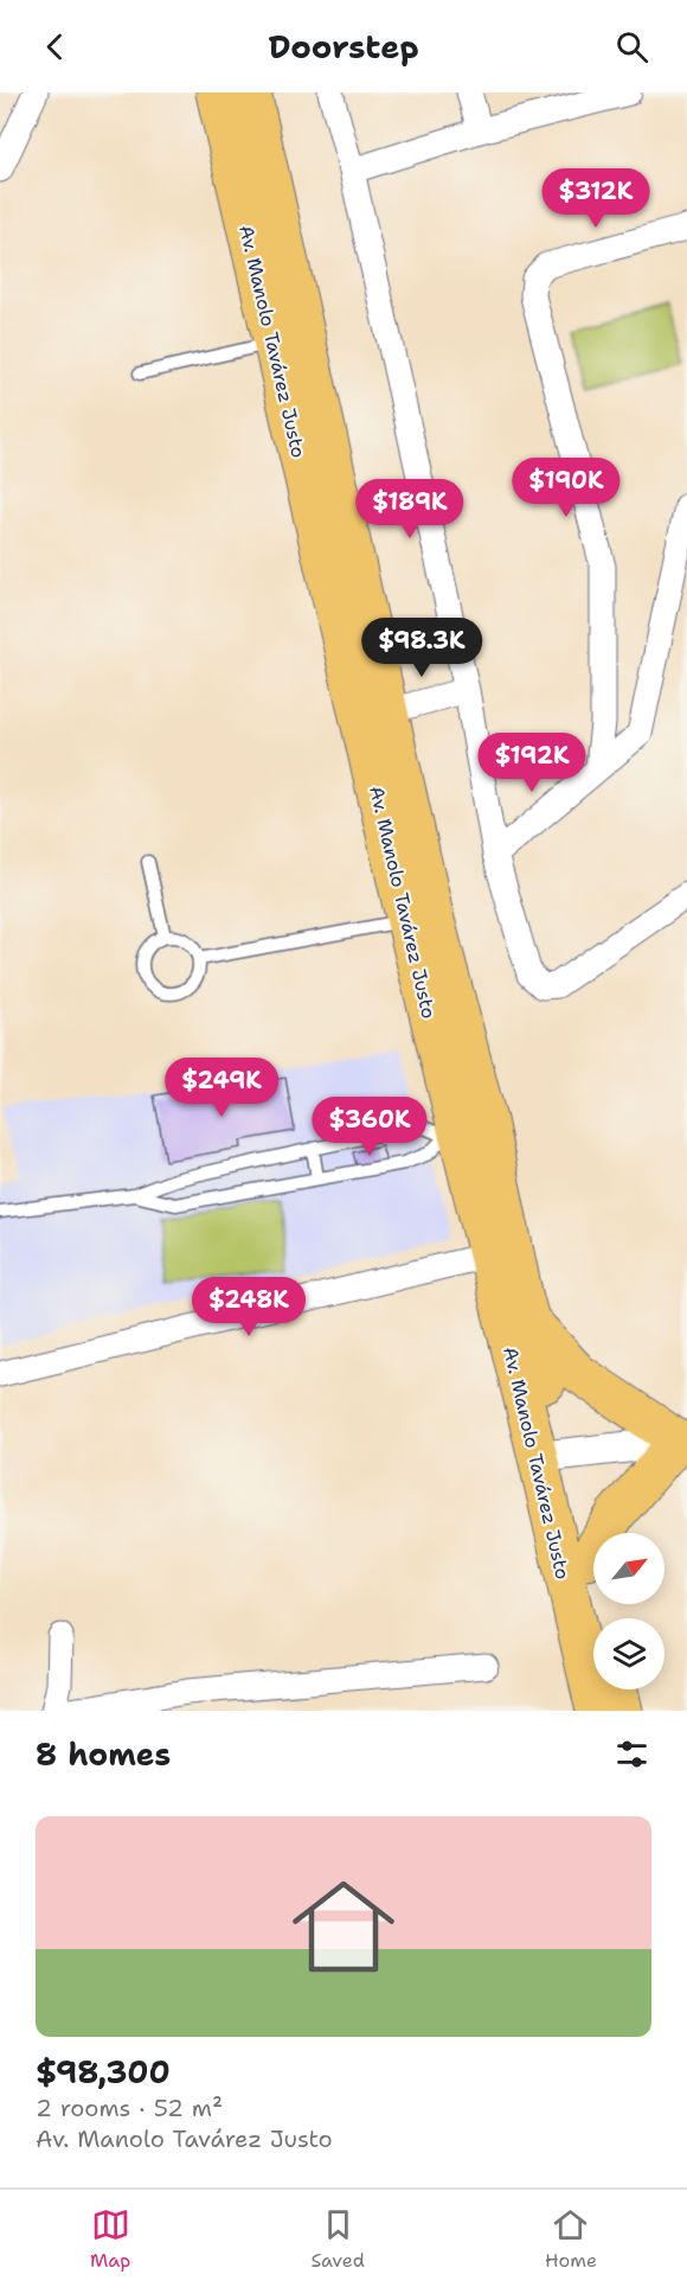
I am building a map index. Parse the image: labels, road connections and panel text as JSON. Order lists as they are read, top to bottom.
{
  "streets": {
    "main road": ["Av. Manolo Tavárez Justo"]
  },
  "north": "top right",
  "page": {
    "header": "Doorstep",
    "price": [
      "$312K",
      "$190K",
      "$189K",
      "$98.3K",
      "$192K",
      "$249K",
      "$360K",
      "$248K"
    ],
    "heading": "8 homes",
    "list": [
      {
        "name": "$98,300",
        "note": "2 rooms · 52 m² · Av. Manolo Tavárez Justo"
      }
    ],
    "tabs": ["Map", "Saved", "Home"]
  }
}
